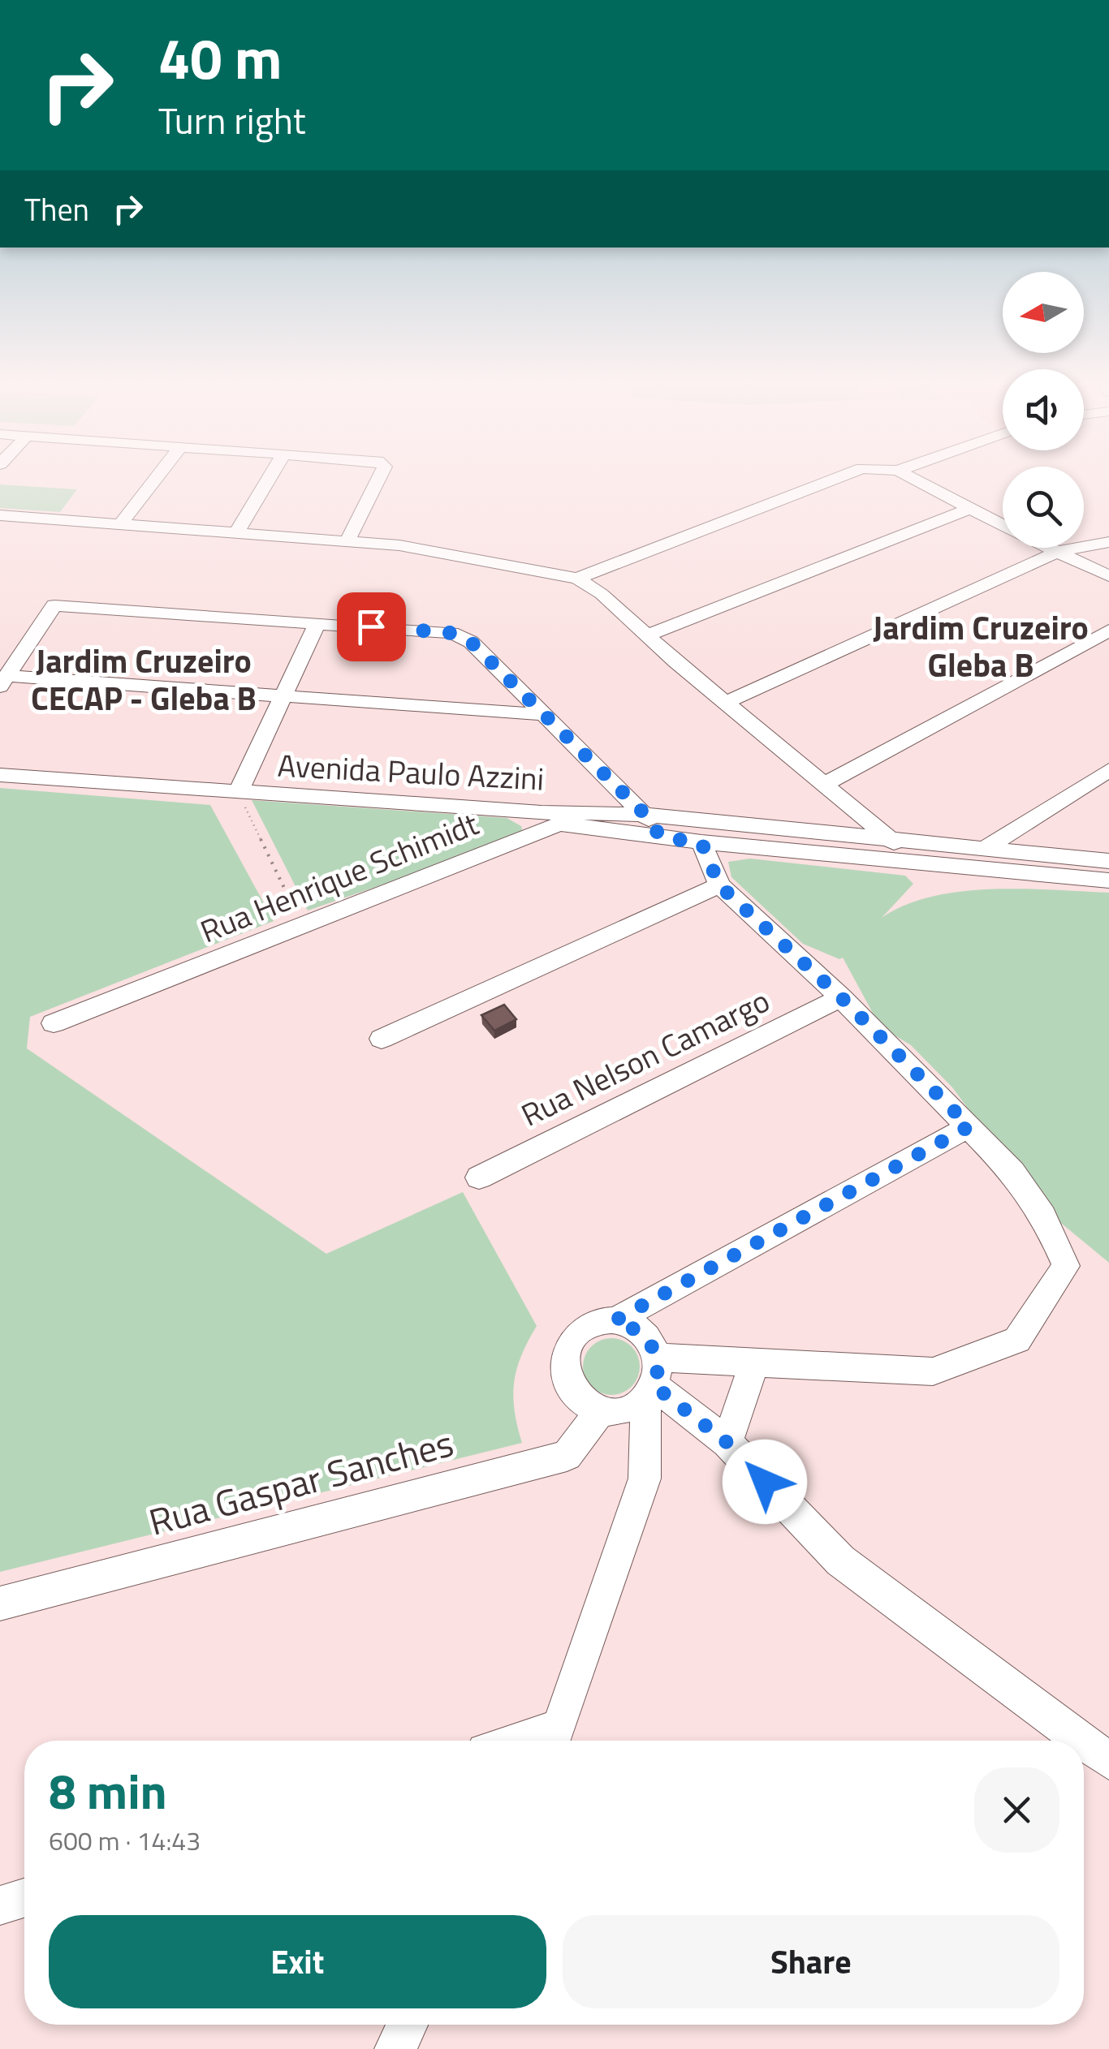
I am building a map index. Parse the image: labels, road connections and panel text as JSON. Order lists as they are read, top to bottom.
{
  "streets": {
    "street": [
      "Avenida Paulo Azzini",
      "Rua Henrique Schimidt",
      "Rua Nelson Camargo",
      "Rua Gaspar Sanches"
    ]
  },
  "crossings": [
    ["Avenida Paulo Azzini", "Rua Henrique Schimidt"]
  ],
  "districts": ["Jardim Cruzeiro Gleba B", "Jardim Cruzeiro CECAP - Gleba B"],
  "north": "left",
  "page": {
    "turn": ["40 m", "Turn right"],
    "then": "Then",
    "heading": ["8 min", "600 m · 14:43"],
    "buttons": ["Exit", "Share"]
  }
}
